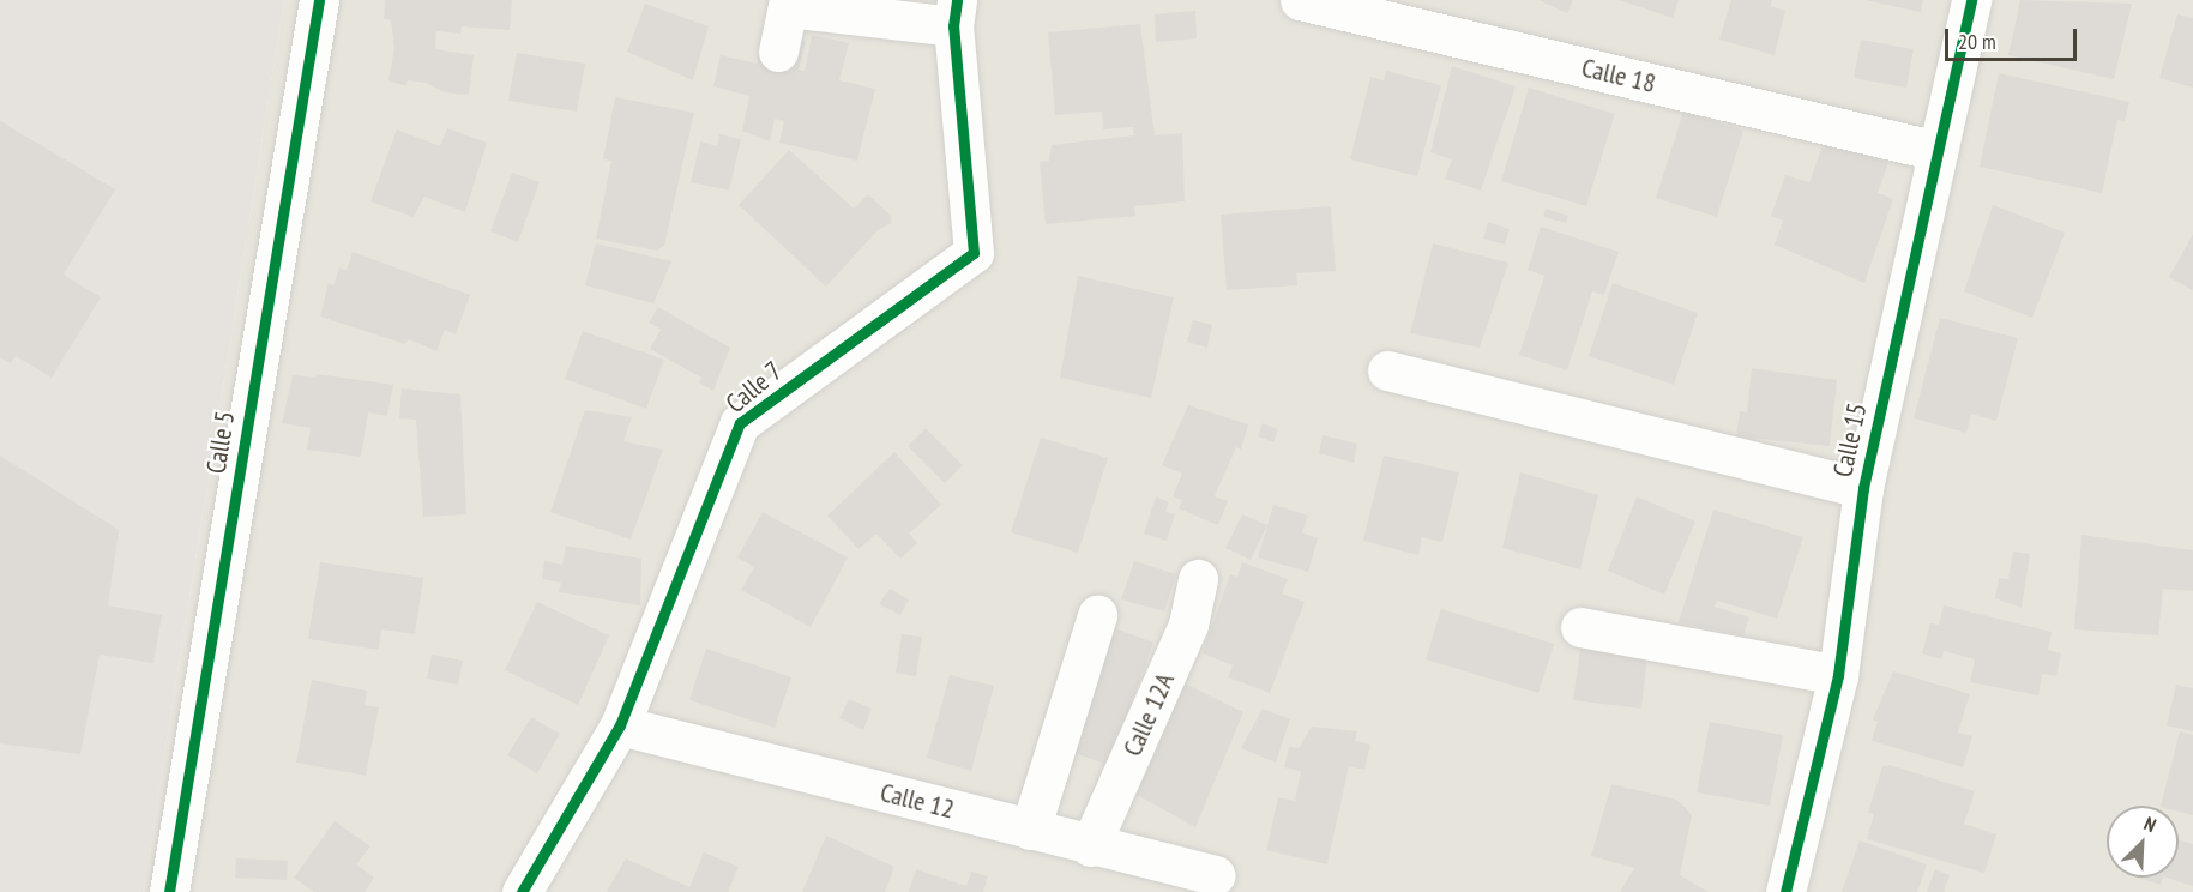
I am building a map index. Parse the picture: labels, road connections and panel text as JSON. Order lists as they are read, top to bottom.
{
  "streets": {
    "street": [
      "Calle 18",
      "Calle 7",
      "Calle 15",
      "Calle 5",
      "Calle 12A",
      "Calle 12"
    ]
  },
  "crossings": [
    ["Calle 18", "Calle 15"],
    ["Calle 7", "Calle 12"],
    ["Calle 12A", "Calle 12"]
  ],
  "scale_bar": "20 m",
  "north": "top right"
}
